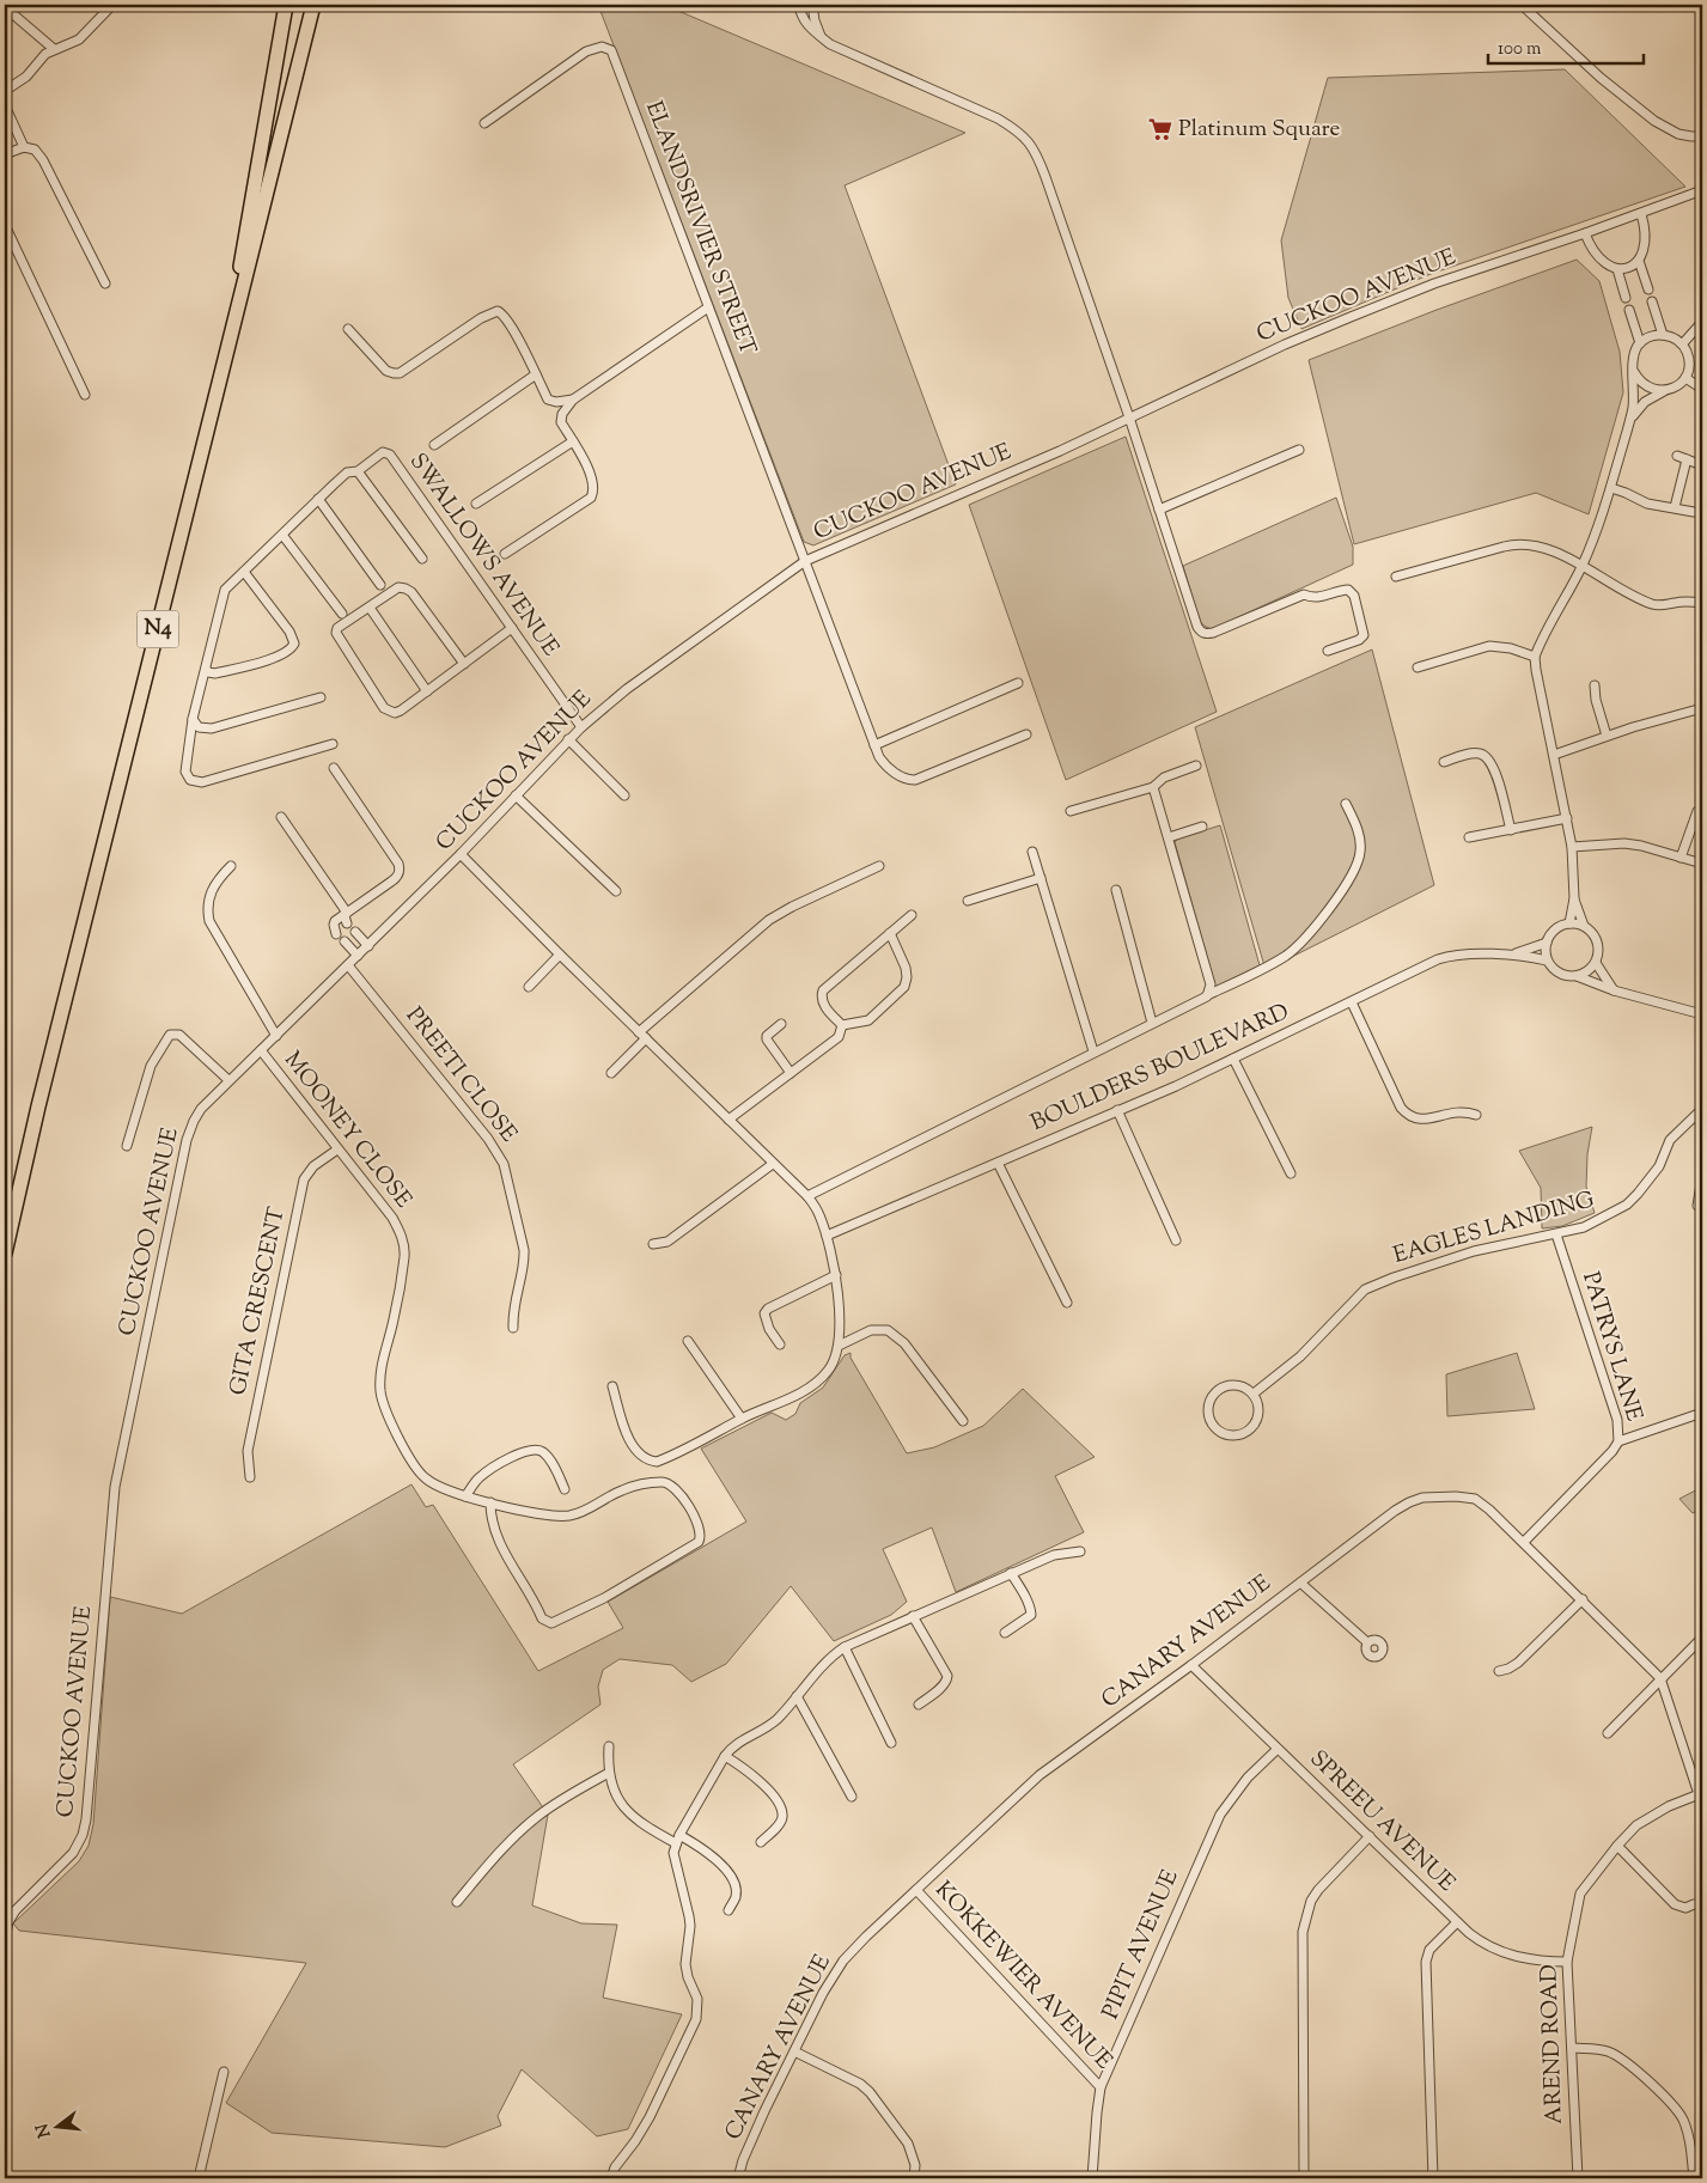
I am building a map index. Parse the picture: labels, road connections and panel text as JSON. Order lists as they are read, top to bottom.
{
  "streets": {
    "highway": ["N4"],
    "street": [
      "ELANDSRIVIER STREET",
      "CUCKOO AVENUE",
      "SWALLOWS AVENUE",
      "BOULDERS BOULEVARD",
      "PREETI CLOSE",
      "MOONEY CLOSE",
      "EAGLES LANDING",
      "GITA CRESCENT",
      "PATRYS LANE",
      "CANARY AVENUE",
      "SPREEU AVENUE",
      "PIPIT AVENUE",
      "KOKKEWIER AVENUE",
      "AREND ROAD"
    ]
  },
  "crossings": [
    ["ELANDSRIVIER STREET", "CUCKOO AVENUE"],
    ["CUCKOO AVENUE", "SWALLOWS AVENUE"],
    ["CUCKOO AVENUE", "PREETI CLOSE"],
    ["CUCKOO AVENUE", "MOONEY CLOSE"],
    ["MOONEY CLOSE", "GITA CRESCENT"],
    ["EAGLES LANDING", "PATRYS LANE"],
    ["PATRYS LANE", "CANARY AVENUE"],
    ["CANARY AVENUE", "SPREEU AVENUE"],
    ["CANARY AVENUE", "KOKKEWIER AVENUE"],
    ["CANARY AVENUE", "AREND ROAD"],
    ["SPREEU AVENUE", "PIPIT AVENUE"],
    ["SPREEU AVENUE", "AREND ROAD"],
    ["PIPIT AVENUE", "KOKKEWIER AVENUE"]
  ],
  "places": {
    "supermarket": ["Platinum Square"]
  },
  "scale_bar": "100 m",
  "north": "left"
}
